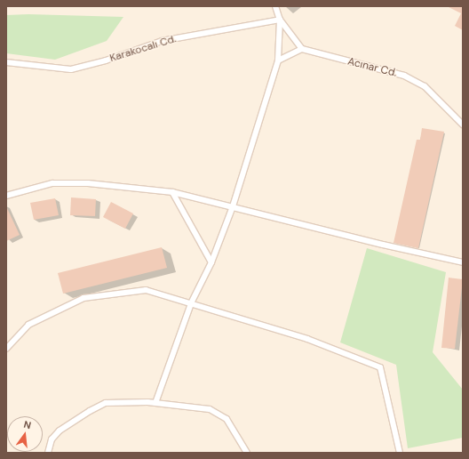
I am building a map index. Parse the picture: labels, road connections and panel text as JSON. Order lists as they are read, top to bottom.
{
  "streets": {
    "street": ["Karakocalı Cd.", "Acınar Cd."]
  },
  "north": "top"
}
